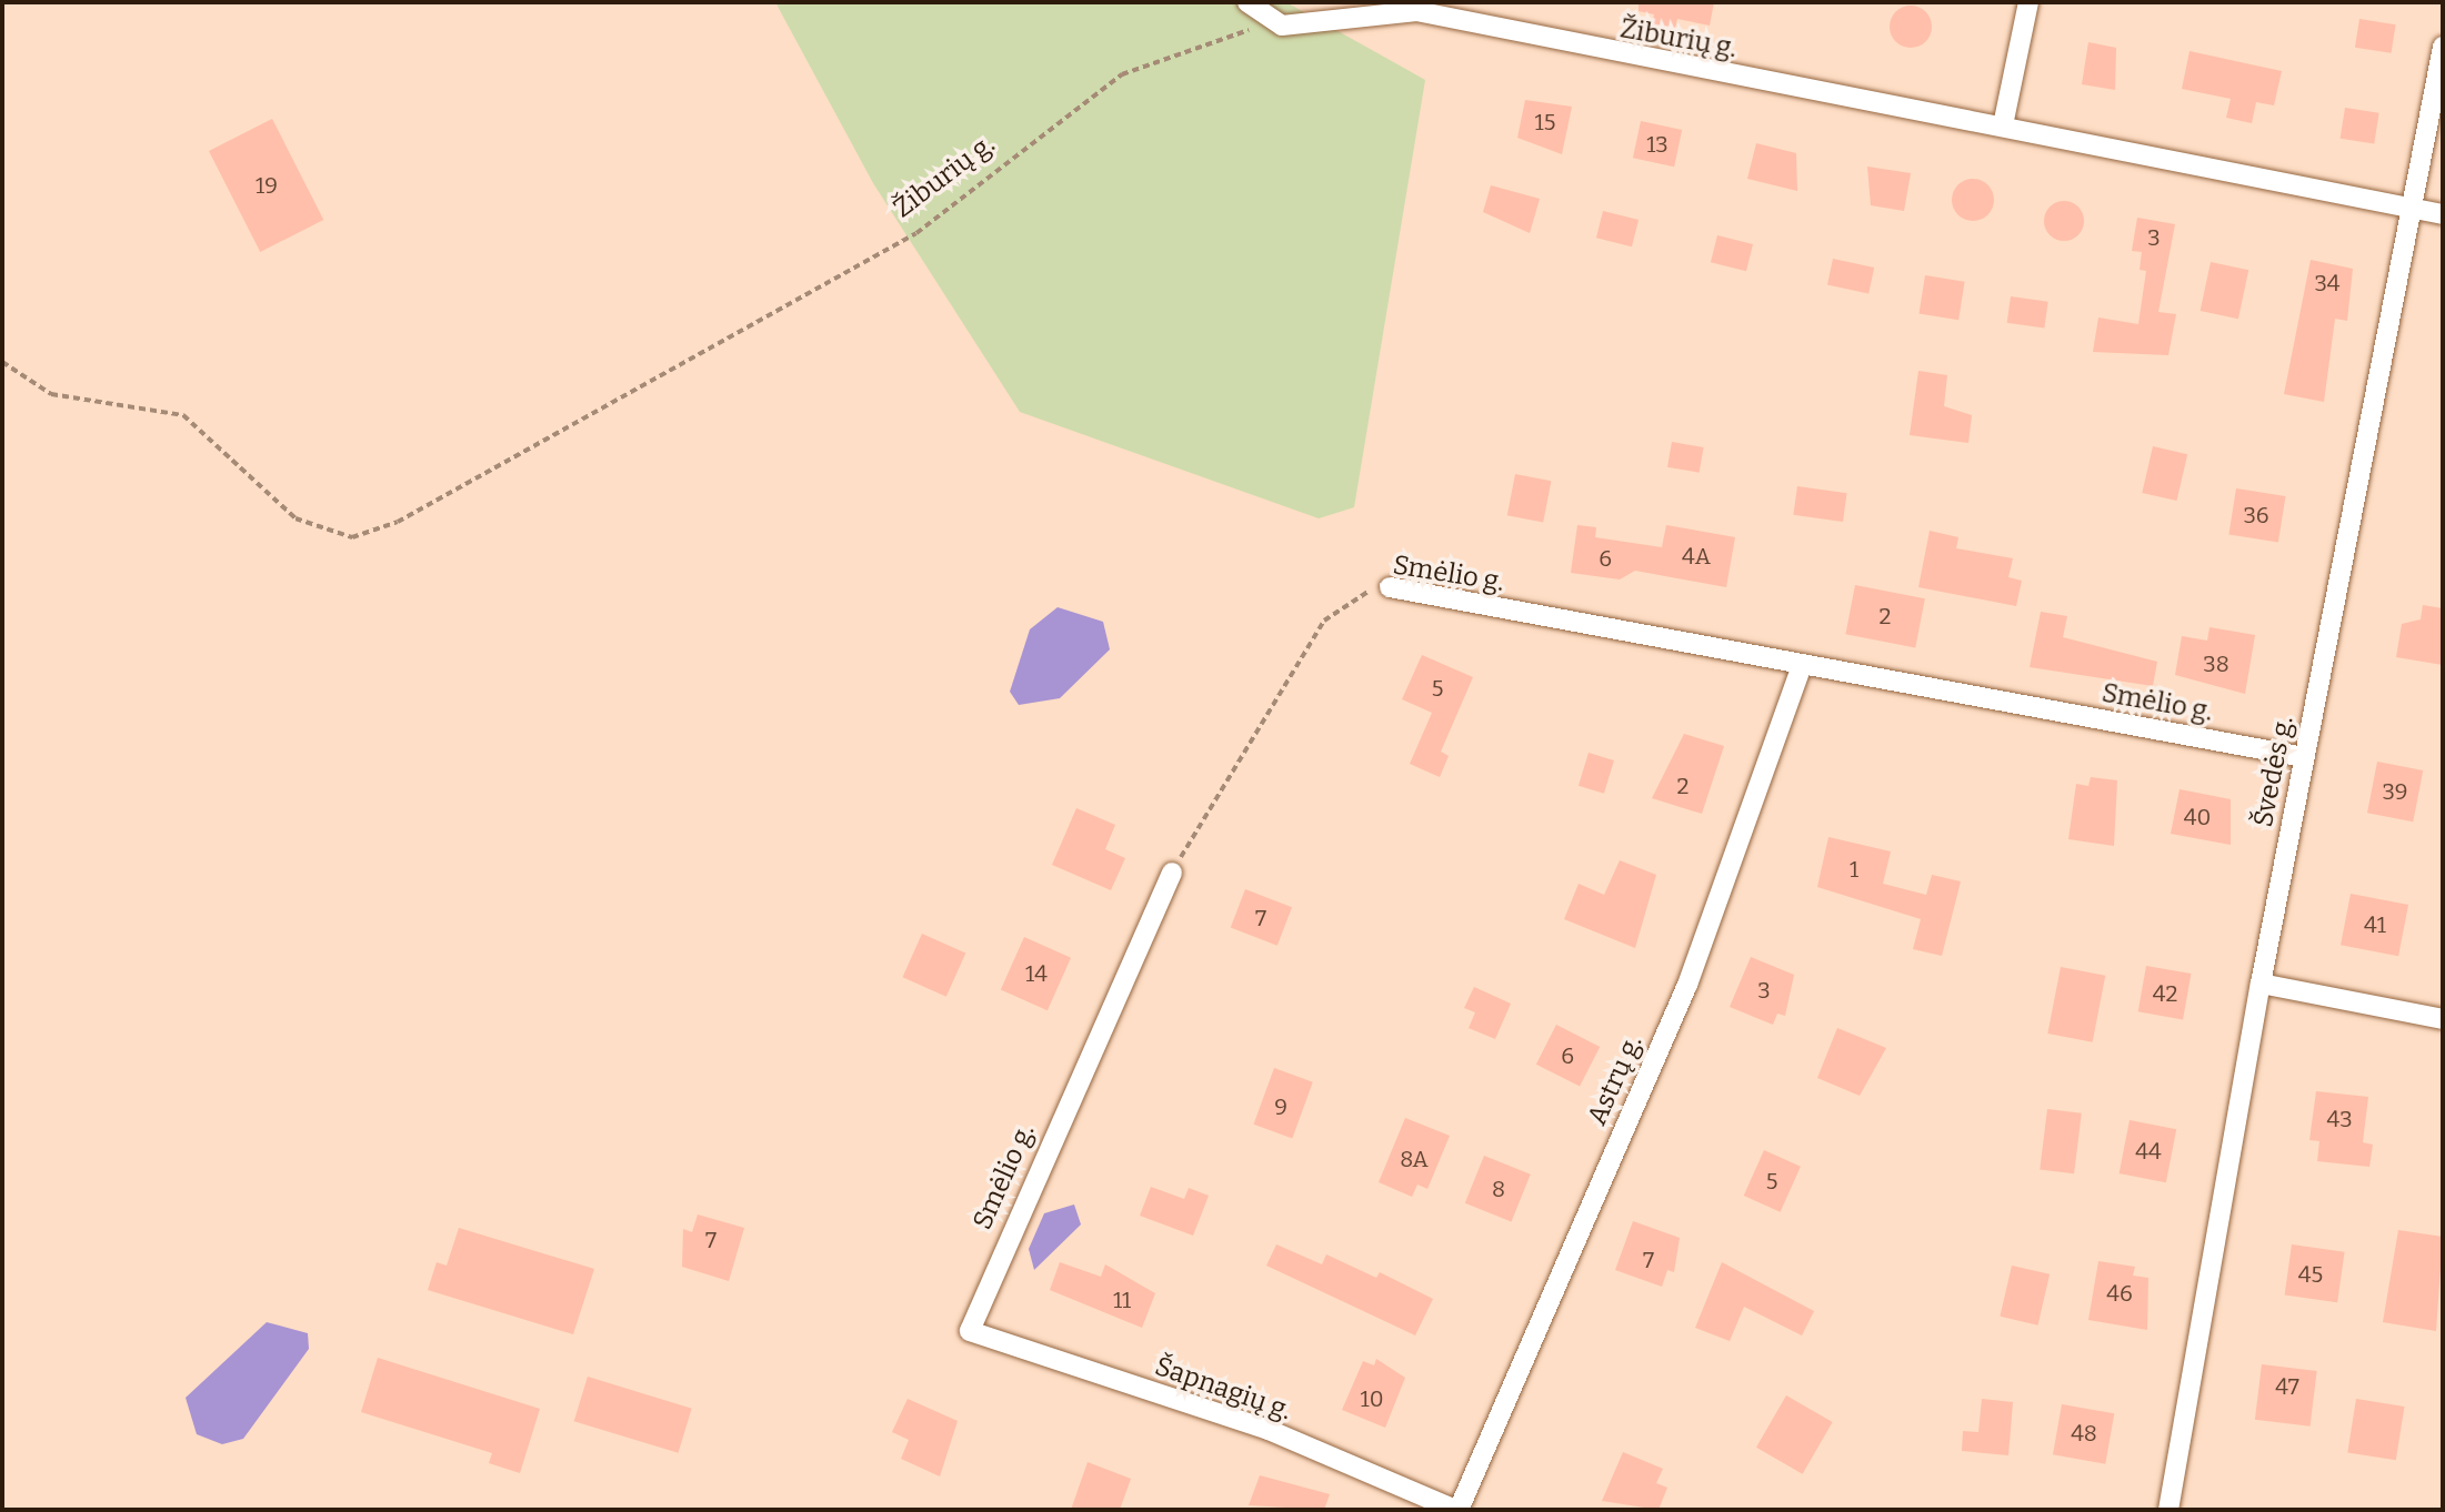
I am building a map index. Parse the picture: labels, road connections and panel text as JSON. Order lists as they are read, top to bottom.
{
  "streets": {
    "street": [
      "Žiburių g.",
      "Smėlio g.",
      "Švedės g.",
      "Astrų g.",
      "Šapnagių g."
    ]
  },
  "crossings": [
    ["Žiburių g.", "Švedės g."],
    ["Smėlio g.", "Švedės g."],
    ["Smėlio g.", "Astrų g."],
    ["Smėlio g.", "Šapnagių g."],
    ["Astrų g.", "Šapnagių g."]
  ],
  "house_numbers": [
    "15",
    "13",
    "19",
    "3",
    "34",
    "36",
    "4A",
    "6",
    "2",
    "38",
    "5",
    "2",
    "39",
    "40",
    "1",
    "7",
    "41",
    "14",
    "3",
    "42",
    "6",
    "9",
    "43",
    "44",
    "8A",
    "5",
    "8",
    "7",
    "7",
    "45",
    "46",
    "11",
    "47",
    "10",
    "48"
  ]
}
